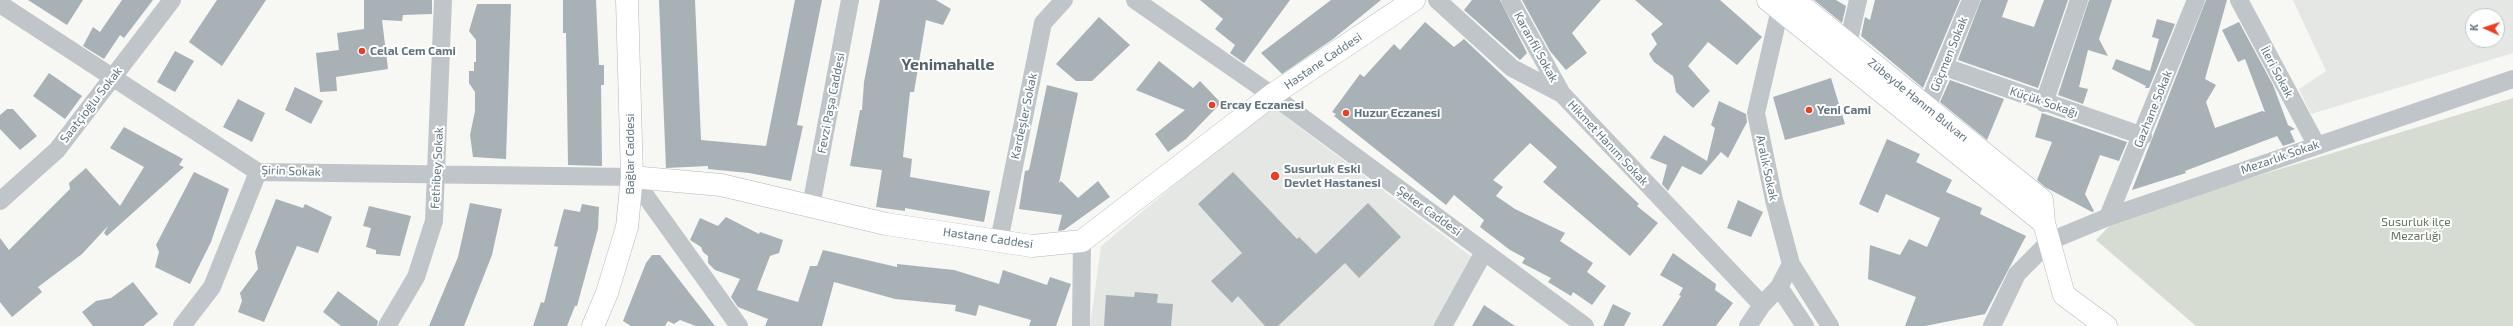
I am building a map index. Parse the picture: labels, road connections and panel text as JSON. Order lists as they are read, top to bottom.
{
  "streets": {
    "street": [
      "Karanfil Sokak",
      "Göçmen Sokak",
      "Hastane Caddesi",
      "İleri Sokak",
      "Zübeyde Hanım Bulvarı",
      "Küçük Sokağı",
      "Fevzi Paşa Caddesi",
      "Saatçioğlu Sokak",
      "Gazhane Sokak",
      "Kardeşler Sokak",
      "Hikmet Hanım Sokak",
      "Bağlar Caddesi",
      "Mezarlık Sokak",
      "Fethibey Sokak",
      "Aralık Sokak",
      "Şirin Sokak",
      "Şeker Caddesi"
    ]
  },
  "crossings": [
    ["Karanfil Sokak", "Hikmet Hanım Sokak"],
    ["Göçmen Sokak", "Zübeyde Hanım Bulvarı"],
    ["Göçmen Sokak", "Küçük Sokağı"],
    ["Hastane Caddesi", "Fevzi Paşa Caddesi"],
    ["Hastane Caddesi", "Kardeşler Sokak"],
    ["Hastane Caddesi", "Bağlar Caddesi"],
    ["Hastane Caddesi", "Şirin Sokak"],
    ["Hastane Caddesi", "Şeker Caddesi"],
    ["İleri Sokak", "Mezarlık Sokak"],
    ["Zübeyde Hanım Bulvarı", "Mezarlık Sokak"],
    ["Zübeyde Hanım Bulvarı", "Aralık Sokak"],
    ["Küçük Sokağı", "Gazhane Sokak"],
    ["Saatçioğlu Sokak", "Şirin Sokak"],
    ["Gazhane Sokak", "Mezarlık Sokak"],
    ["Bağlar Caddesi", "Şirin Sokak"],
    ["Fethibey Sokak", "Şirin Sokak"]
  ],
  "districts": ["Yenimahalle"],
  "parks": ["Susurluk ilçe Mezarlığı"],
  "places": [
    "Celal Cem Cami",
    "Ercay Eczanesi",
    "Yeni Cami",
    "Huzur Eczanesi",
    "Susurluk Eski Devlet Hastanesi"
  ],
  "north": "left"
}
